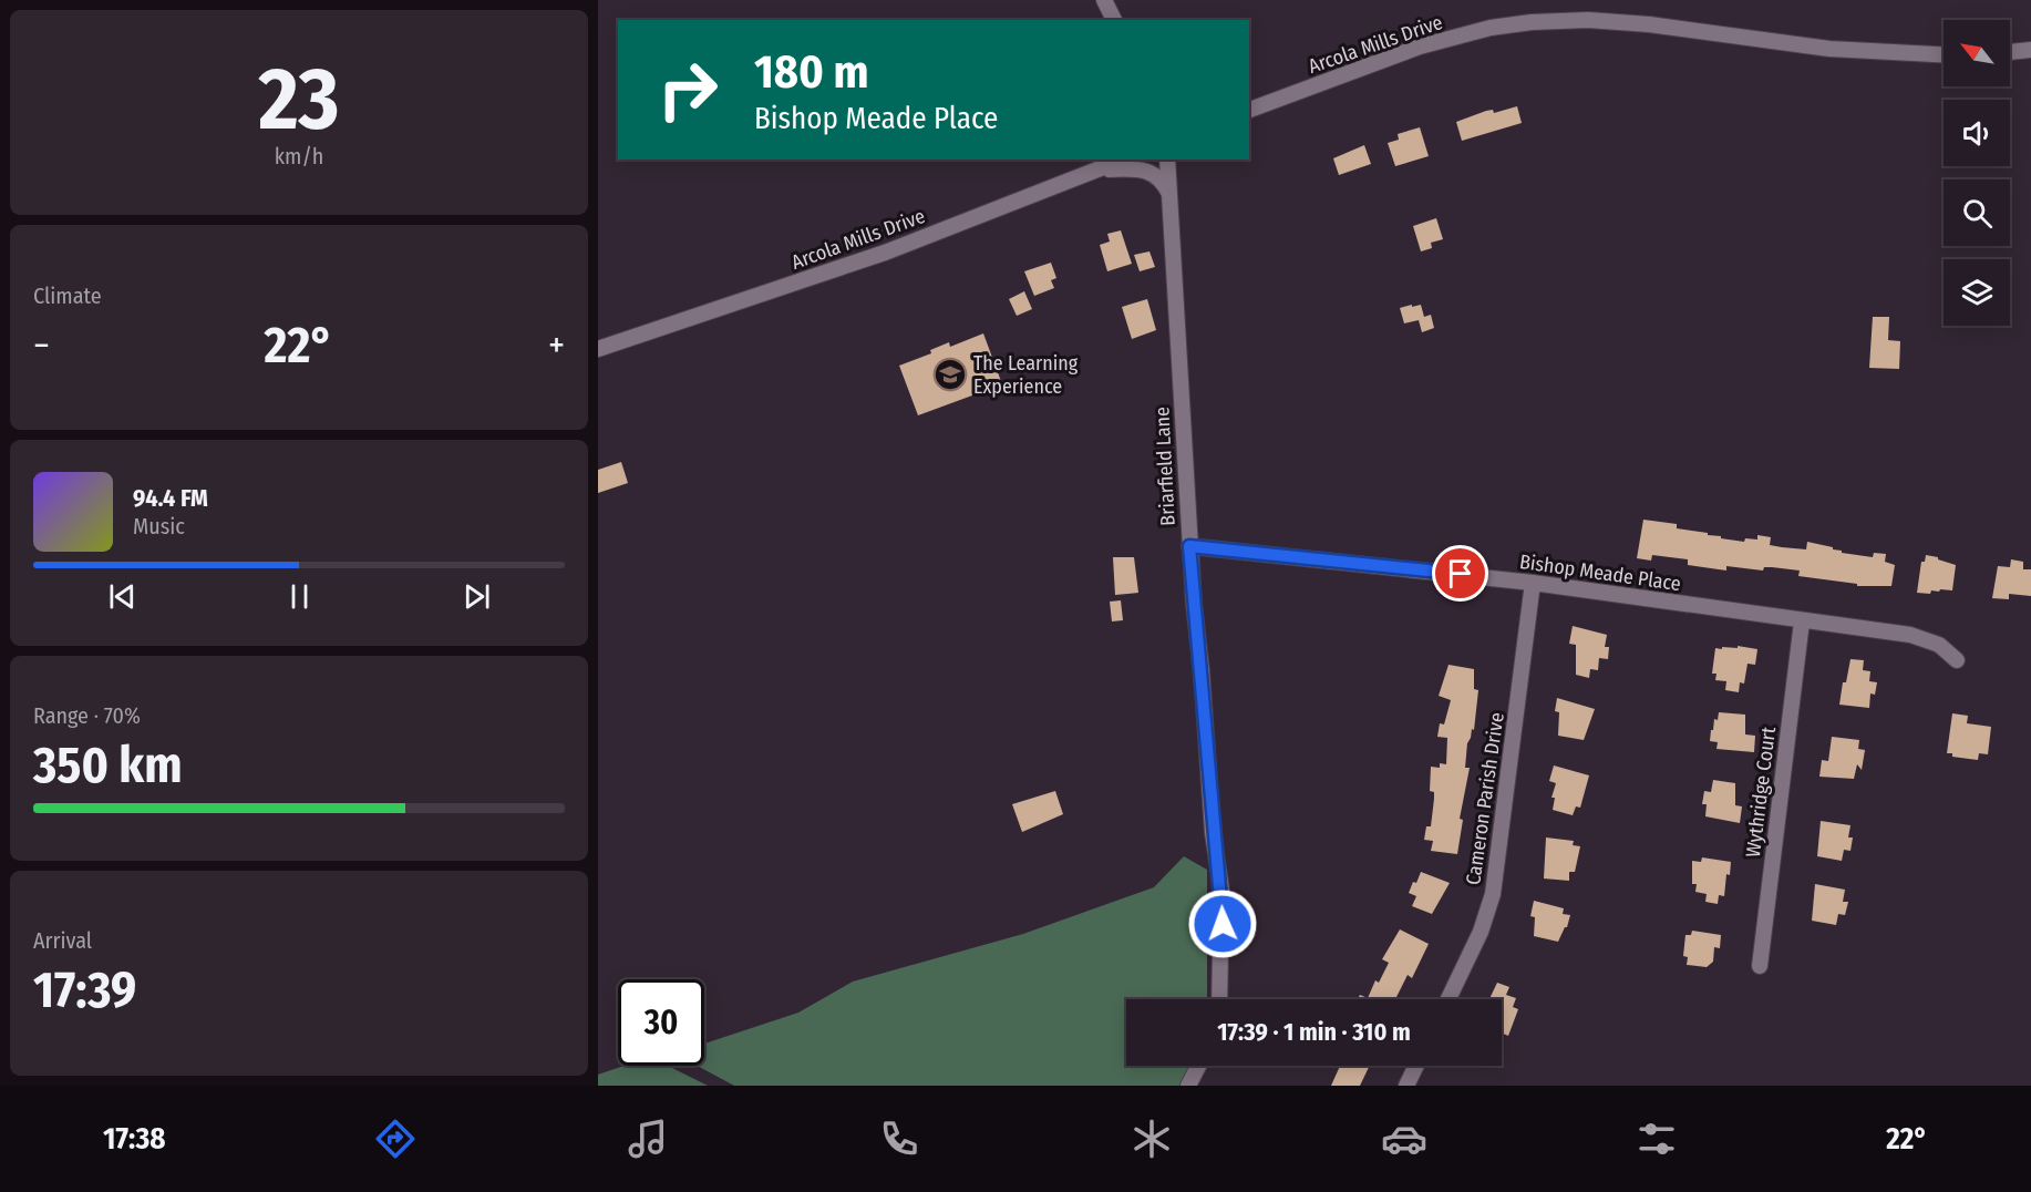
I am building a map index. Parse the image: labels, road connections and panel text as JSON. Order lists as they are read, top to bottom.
{
  "streets": {
    "street": [
      "Arcola Mills Drive",
      "Briarfield Lane",
      "Bishop Meade Place",
      "Wythridge Court",
      "Cameron Parish Drive"
    ]
  },
  "crossings": [
    ["Briarfield Lane", "Bishop Meade Place"],
    ["Bishop Meade Place", "Wythridge Court"],
    ["Bishop Meade Place", "Cameron Parish Drive"]
  ],
  "places": {
    "school or university": ["The Learning Experience"]
  },
  "north": "top left",
  "page": {
    "tile": [
      ["23", "km/h"],
      "Climate",
      ["Range · 70%", "350 km"],
      ["Arrival", "17:39"]
    ],
    "turn": ["180 m", "Bishop Meade Place"],
    "heat": ["−", "22°", "+"],
    "song": ["94.4 FM", "Music"],
    "limit": "30",
    "trip": "17:39 · 1 min · 310 m",
    "tabs": ["17:38", "22°"]
  }
}
